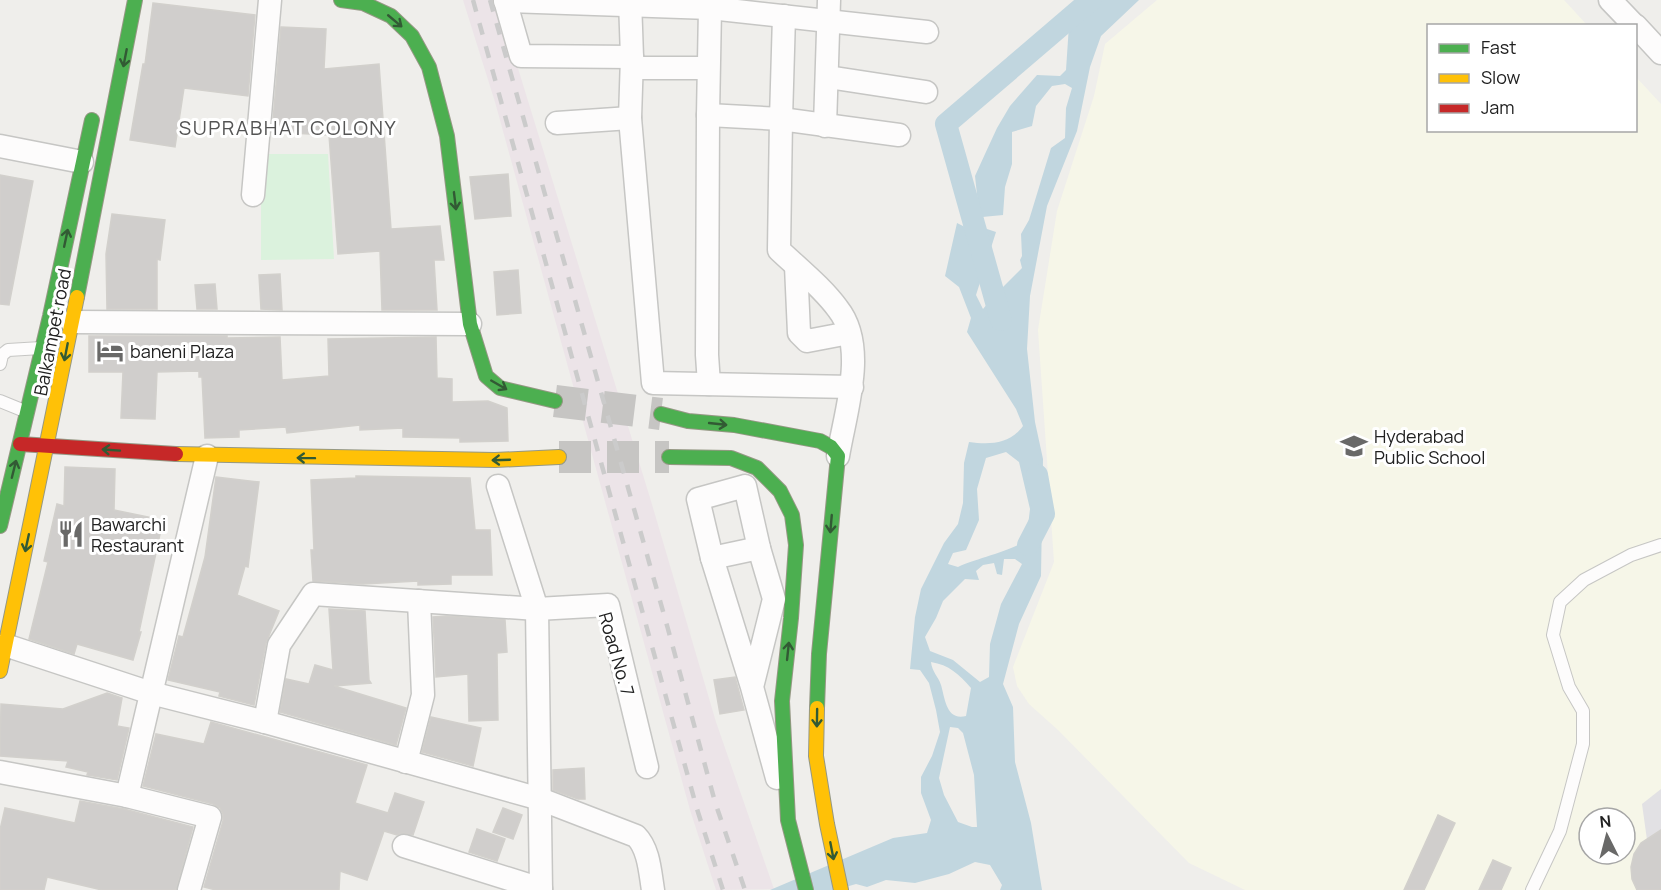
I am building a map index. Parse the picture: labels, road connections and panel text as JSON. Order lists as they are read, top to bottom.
{
  "streets": {
    "street": ["Balkampet road", "Road No. 7"]
  },
  "districts": ["SUPRABHAT COLONY"],
  "places": {
    "hotel": ["baneni Plaza"],
    "school or university": ["Hyderabad Public School"],
    "restaurant": ["Bawarchi Restaurant"]
  },
  "legend": ["Fast", "Slow", "Jam"],
  "north": "top"
}
